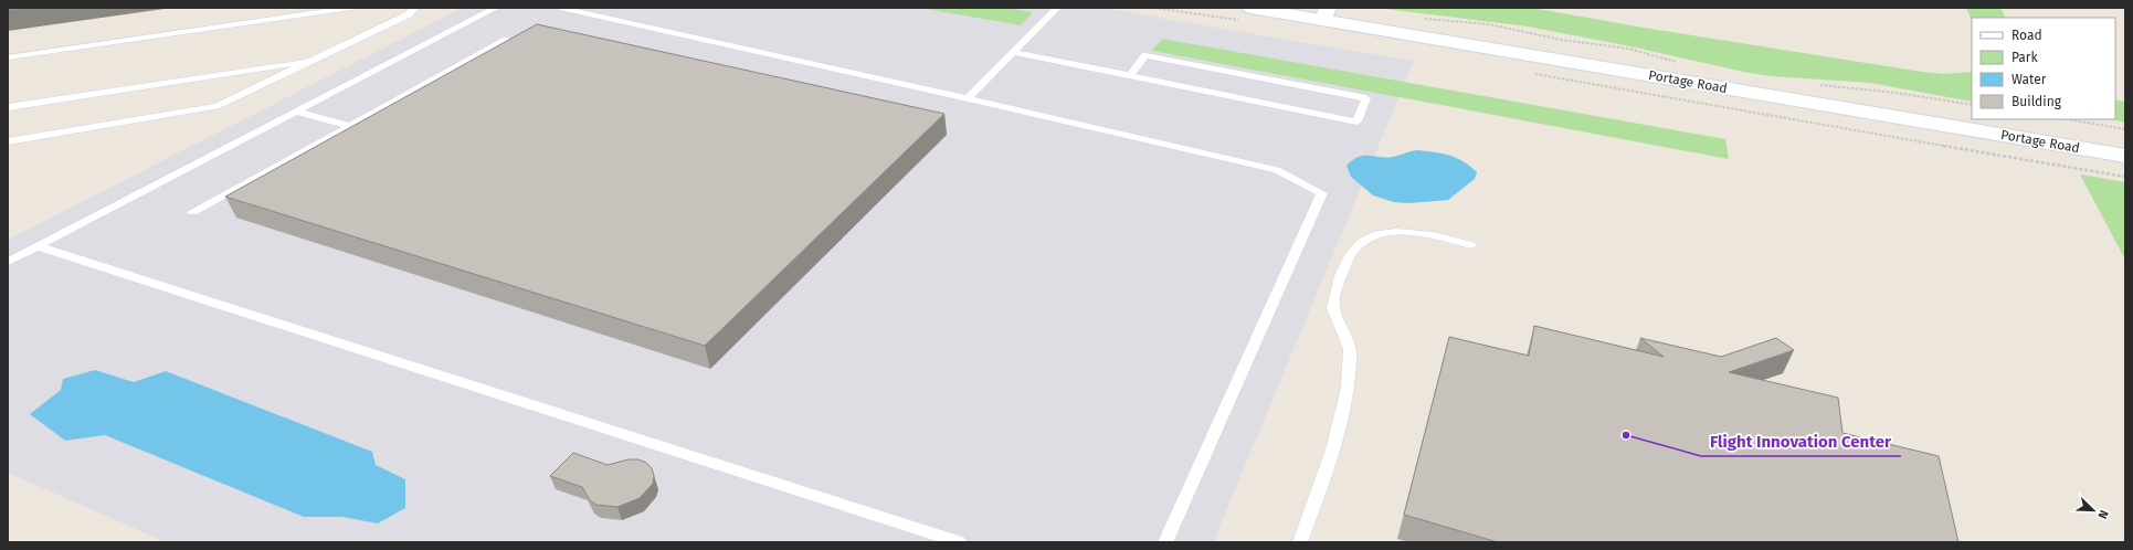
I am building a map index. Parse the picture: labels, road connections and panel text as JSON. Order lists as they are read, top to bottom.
{
  "streets": {
    "main road": ["Portage Road"]
  },
  "places": ["Flight Innovation Center"],
  "legend": [
    "Road",
    "Park",
    "Water",
    "Building"
  ],
  "north": "bottom right"
}
